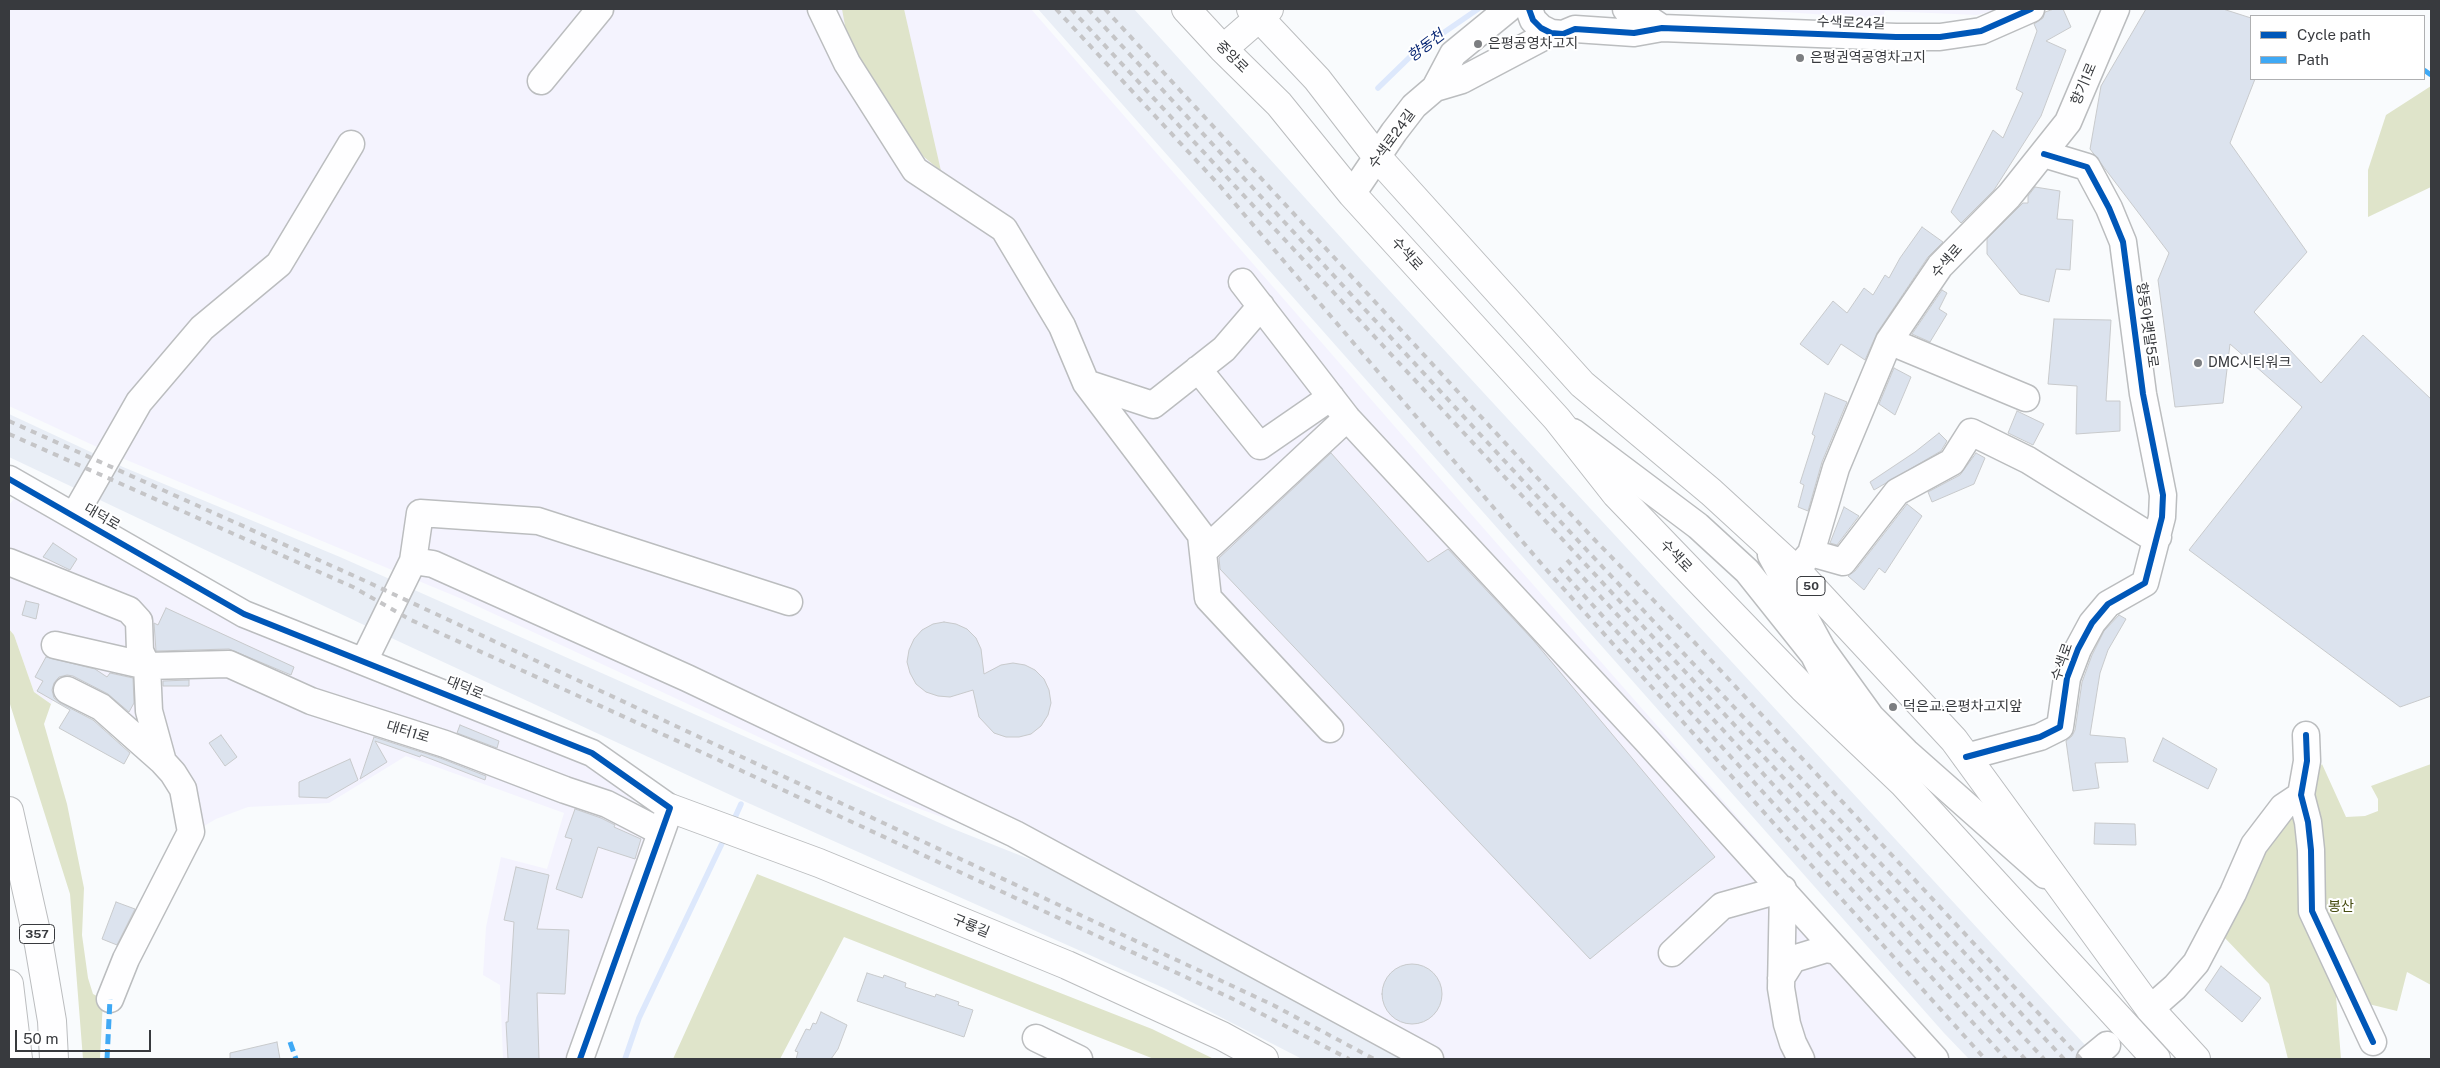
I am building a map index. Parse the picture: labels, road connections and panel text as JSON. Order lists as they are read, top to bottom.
{
  "streets": {
    "main road": [
      "중앙로",
      "수색로",
      "50",
      "구룡길",
      "357"
    ],
    "street": [
      "수색로24길",
      "향기1로",
      "향동아랫말5로",
      "대덕로",
      "대터1로"
    ]
  },
  "crossings": [
    ["수색로24길", "중앙로"],
    ["수색로24길", "수색로"],
    ["수색로24길", "50"],
    ["중앙로", "수색로"],
    ["향기1로", "수색로"],
    ["향기1로", "향동아랫말5로"],
    ["수색로", "향동아랫말5로"],
    ["수색로", "50"],
    ["대덕로", "대터1로"],
    ["대덕로", "구룡길"],
    ["대터1로", "구룡길"]
  ],
  "water": ["향동천"],
  "parks": ["봉산"],
  "places": [
    "은평공영차고지",
    "은평권역공영차고지",
    "DMC시티워크",
    "덕은교.은평차고지앞"
  ],
  "legend": ["Cycle path", "Path"],
  "scale_bar": "50 m"
}
